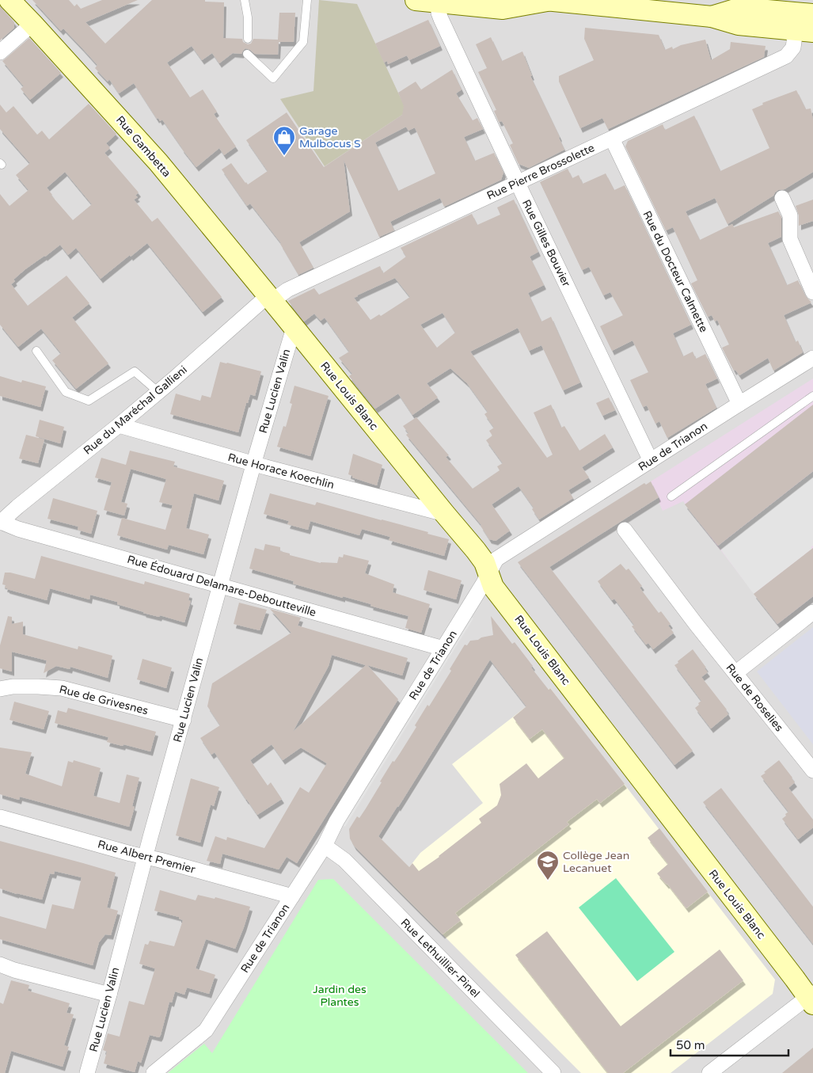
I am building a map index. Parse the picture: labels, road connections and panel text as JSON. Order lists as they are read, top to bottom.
{
  "streets": {
    "street": [
      "Rue Gambetta",
      "Rue Pierre Brossolette",
      "Rue Gilles Bouvier",
      "Rue du Docteur Calmette",
      "Rue Lucien Valin",
      "Rue Louis Blanc",
      "Rue du Maréchal Gallieni",
      "Rue de Trianon",
      "Rue Horace Koechlin",
      "Rue Édouard Delamare-Deboutteville",
      "Rue de Roselies",
      "Rue de Grivesnes",
      "Rue Albert Premier",
      "Rue Lethuillier-Pinel"
    ]
  },
  "crossings": [
    ["Rue Gambetta", "Rue Pierre Brossolette"],
    ["Rue Gambetta", "Rue Louis Blanc"],
    ["Rue Gambetta", "Rue du Maréchal Gallieni"],
    ["Rue Pierre Brossolette", "Rue Gilles Bouvier"],
    ["Rue Pierre Brossolette", "Rue du Docteur Calmette"],
    ["Rue Pierre Brossolette", "Rue Louis Blanc"],
    ["Rue Pierre Brossolette", "Rue du Maréchal Gallieni"],
    ["Rue Gilles Bouvier", "Rue de Trianon"],
    ["Rue du Docteur Calmette", "Rue de Trianon"],
    ["Rue Lucien Valin", "Rue Louis Blanc"],
    ["Rue Lucien Valin", "Rue Horace Koechlin"],
    ["Rue Lucien Valin", "Rue Édouard Delamare-Deboutteville"],
    ["Rue Lucien Valin", "Rue de Grivesnes"],
    ["Rue Lucien Valin", "Rue Albert Premier"],
    ["Rue Louis Blanc", "Rue du Maréchal Gallieni"],
    ["Rue Louis Blanc", "Rue de Trianon"],
    ["Rue Louis Blanc", "Rue Horace Koechlin"],
    ["Rue du Maréchal Gallieni", "Rue Horace Koechlin"],
    ["Rue du Maréchal Gallieni", "Rue Édouard Delamare-Deboutteville"],
    ["Rue de Trianon", "Rue Édouard Delamare-Deboutteville"],
    ["Rue de Trianon", "Rue Albert Premier"],
    ["Rue de Trianon", "Rue Lethuillier-Pinel"]
  ],
  "parks": ["Jardin des Plantes"],
  "places": {
    "shop": ["Garage Mulbocus S"],
    "school or university": ["Collège Jean Lecanuet"]
  },
  "scale_bar": "50 m"
}
